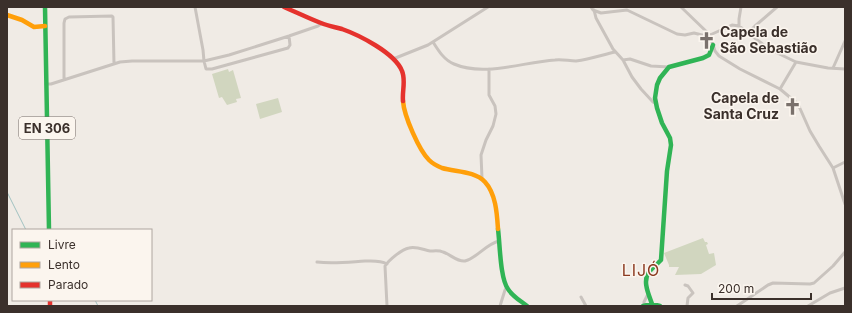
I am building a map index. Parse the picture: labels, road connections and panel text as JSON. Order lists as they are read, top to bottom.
{
  "streets": {
    "main road": ["EN 306"]
  },
  "districts": ["LIJÓ"],
  "places": {
    "church": ["Capela de São Sebastião", "Capela de Santa Cruz"]
  },
  "legend": ["Livre", "Lento", "Parado"],
  "scale_bar": "200 m"
}
